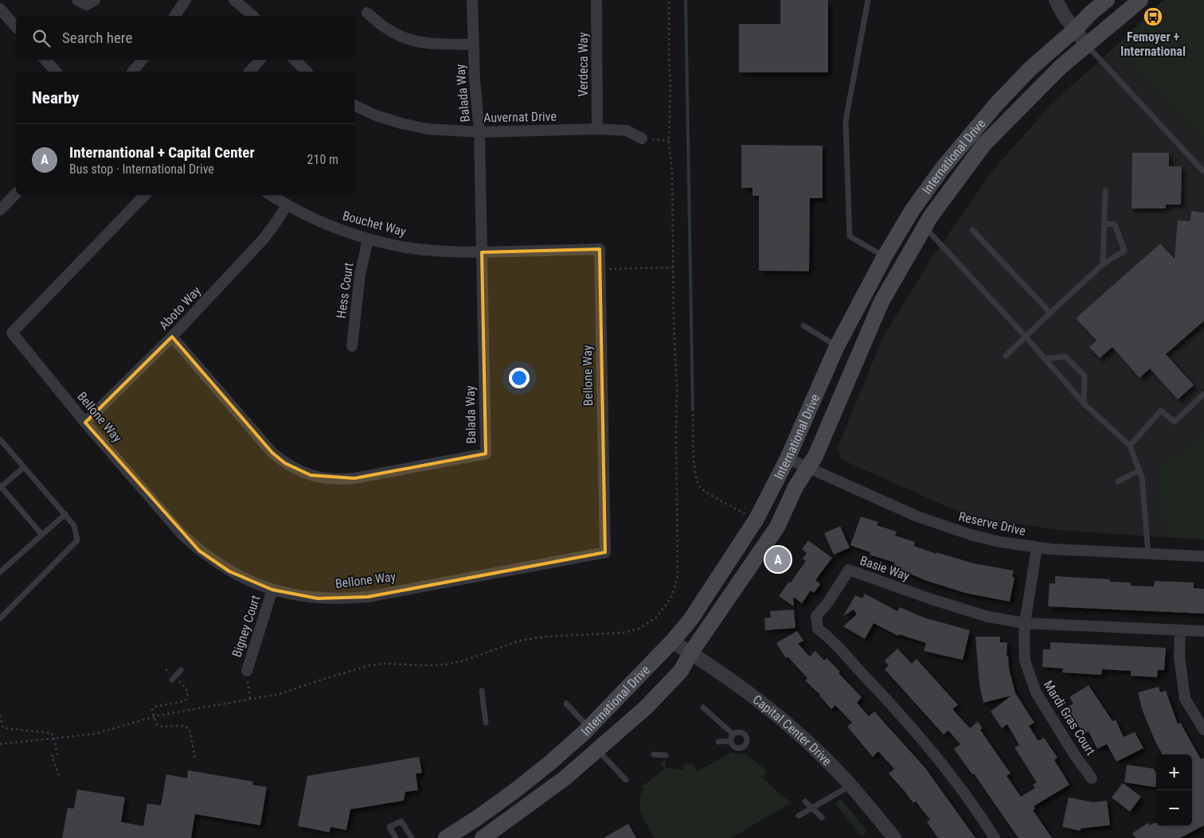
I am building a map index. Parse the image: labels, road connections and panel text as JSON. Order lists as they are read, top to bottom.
{
  "streets": {
    "main road": ["International Drive"],
    "street": [
      "Verdeca Way",
      "Balada Way",
      "Auvernat Drive",
      "Bouchet Way",
      "Hess Court",
      "Aboto Way",
      "Bellone Way",
      "Reserve Drive",
      "Basie Way",
      "Bigney Court",
      "Mardi Gras Court",
      "Capital Center Drive"
    ]
  },
  "crossings": [
    ["Verdeca Way", "Auvernat Drive"],
    ["Balada Way", "Auvernat Drive"],
    ["Balada Way", "Bouchet Way"],
    ["Balada Way", "Aboto Way"],
    ["Balada Way", "Bellone Way"],
    ["International Drive", "Reserve Drive"],
    ["International Drive", "Capital Center Drive"],
    ["Bouchet Way", "Hess Court"],
    ["Bouchet Way", "Aboto Way"],
    ["Bouchet Way", "Bellone Way"],
    ["Aboto Way", "Bellone Way"],
    ["Bellone Way", "Bigney Court"],
    ["Reserve Drive", "Mardi Gras Court"],
    ["Basie Way", "Mardi Gras Court"]
  ],
  "places": {
    "bus stop": ["Femoyer + International"]
  },
  "page": {
    "search": "Search here",
    "heading": "Nearby",
    "list": [
      {
        "mark": "A",
        "name": "Internantional + Capital Center",
        "note": "Bus stop · International Drive",
        "value": "210 m"
      }
    ],
    "pins": "A",
    "map_buttons": ["+", "−"]
  }
}
